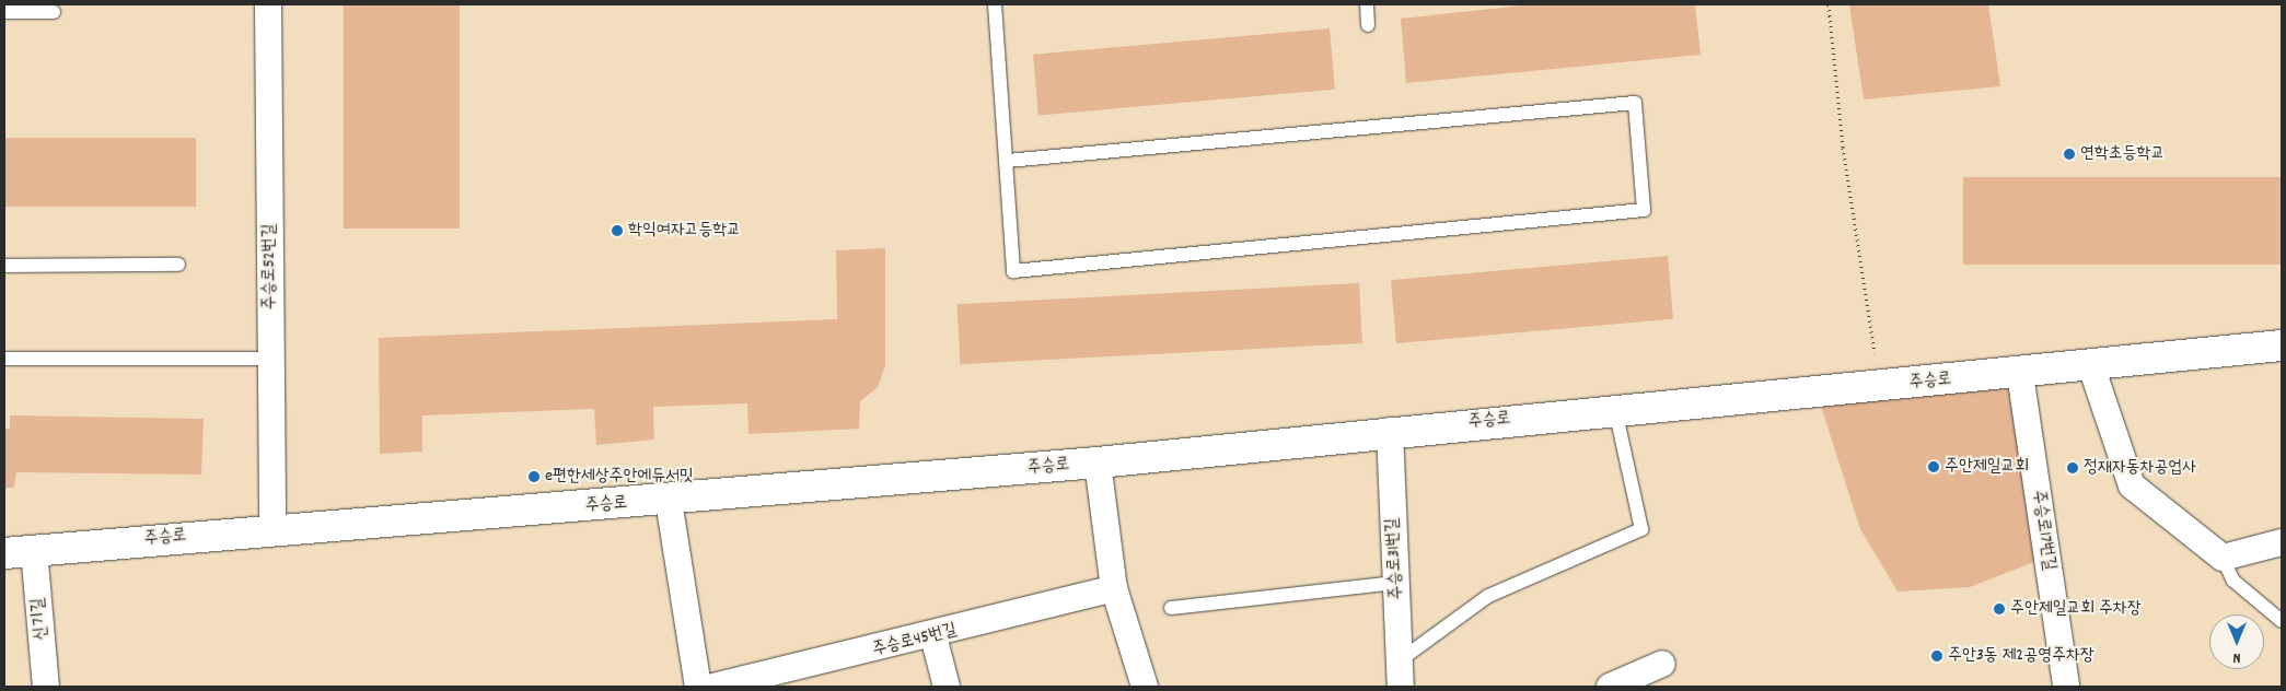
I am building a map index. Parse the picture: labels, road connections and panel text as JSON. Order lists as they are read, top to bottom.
{
  "streets": {
    "street": [
      "주승로52번길",
      "주승로",
      "주승로17번길",
      "주승로31번길",
      "신기길",
      "주승로45번길"
    ]
  },
  "crossings": [
    ["주승로52번길", "주승로"],
    ["주승로", "주승로17번길"],
    ["주승로", "주승로31번길"],
    ["주승로", "신기길"]
  ],
  "places": [
    "연학초등학교",
    "학익여자고등학교",
    "주안제일교회",
    "정재자동차공업사",
    "e편한세상주안에듀서밋",
    "주안제일교회 주차장",
    "주안3동 제2공영주차장"
  ],
  "north": "bottom"
}
